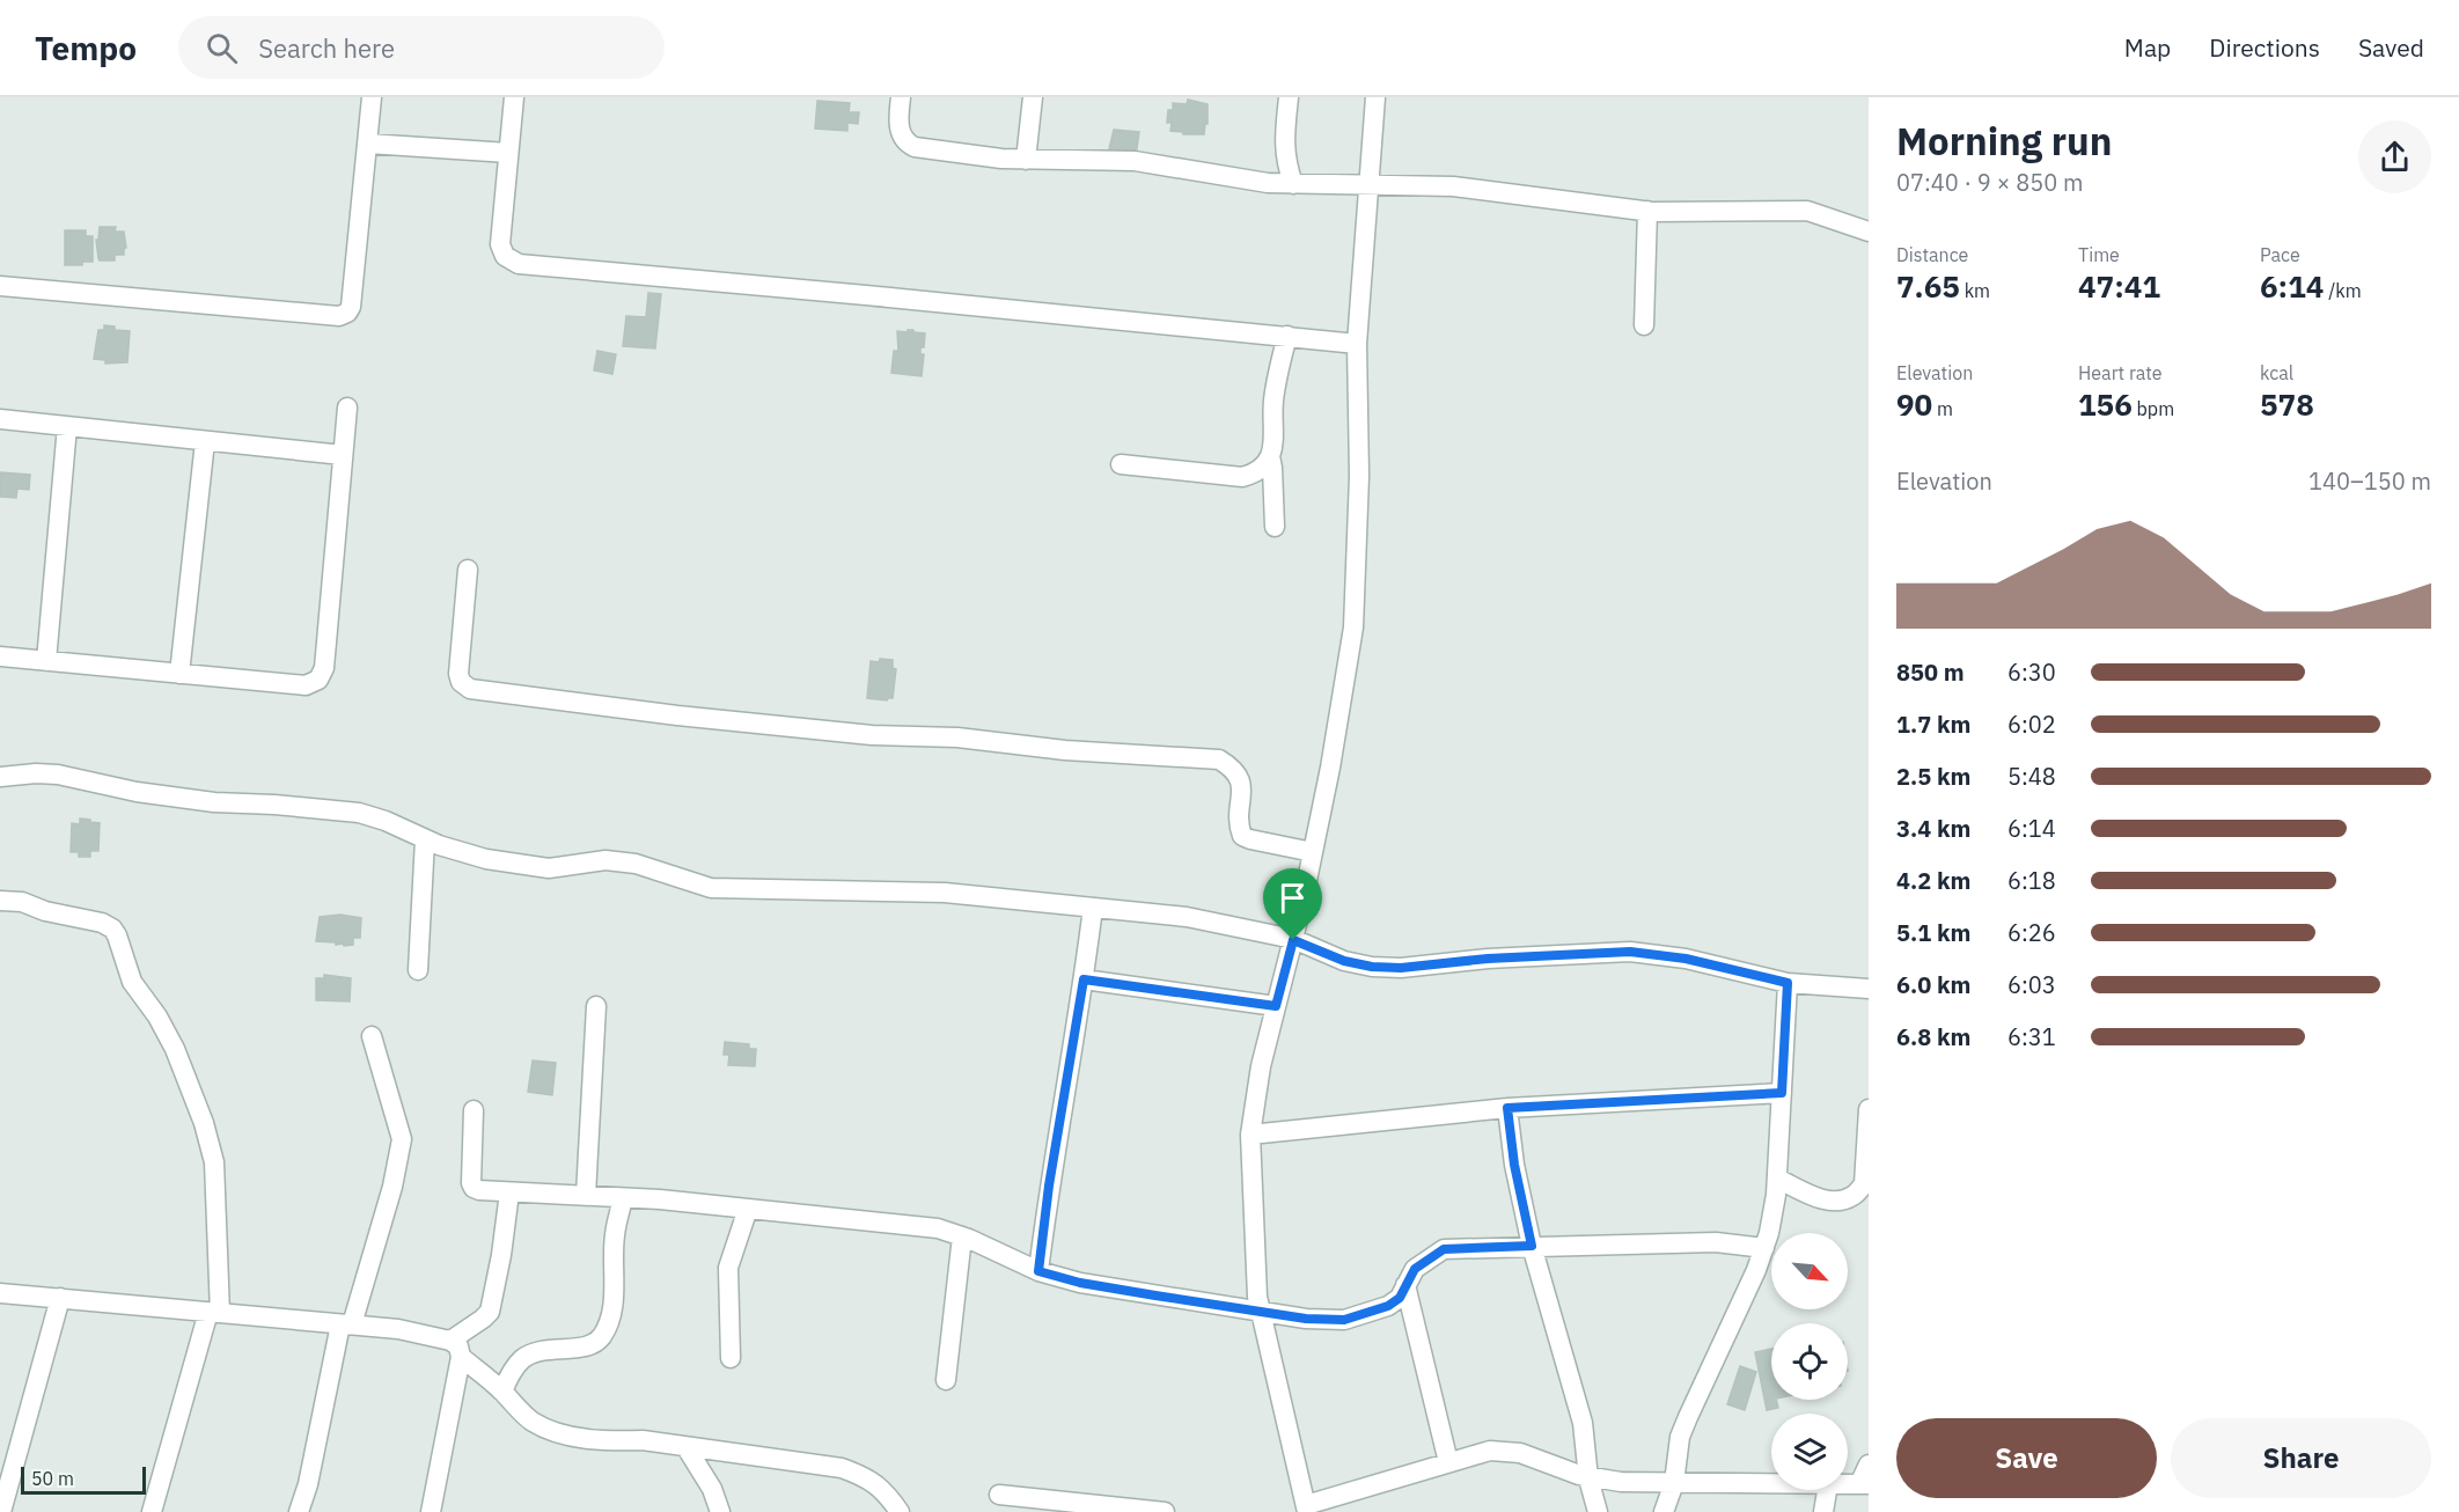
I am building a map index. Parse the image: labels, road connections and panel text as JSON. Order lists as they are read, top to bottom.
{
  "scale_bar": "50 m",
  "north": "bottom right",
  "page": {
    "header": "Tempo",
    "search": "Search here",
    "nav": ["Map", "Directions", "Saved"],
    "heading": ["Morning run", "07:40 · 9 × 850 m"],
    "stats": [
      ["Distance", "7.65 km"],
      ["Time", "47:41"],
      ["Pace", "6:14 /km"],
      ["Elevation", "90 m"],
      ["Heart rate", "156 bpm"],
      ["kcal", "578"]
    ],
    "chart": ["Elevation", "140–150 m"],
    "list": [
      {
        "name": "850 m",
        "note": "6:30"
      },
      {
        "name": "1.7 km",
        "note": "6:02"
      },
      {
        "name": "2.5 km",
        "note": "5:48"
      },
      {
        "name": "3.4 km",
        "note": "6:14"
      },
      {
        "name": "4.2 km",
        "note": "6:18"
      },
      {
        "name": "5.1 km",
        "note": "6:26"
      },
      {
        "name": "6.0 km",
        "note": "6:03"
      },
      {
        "name": "6.8 km",
        "note": "6:31"
      }
    ],
    "buttons": ["Save", "Share"],
    "scale": "50 m"
  }
}
